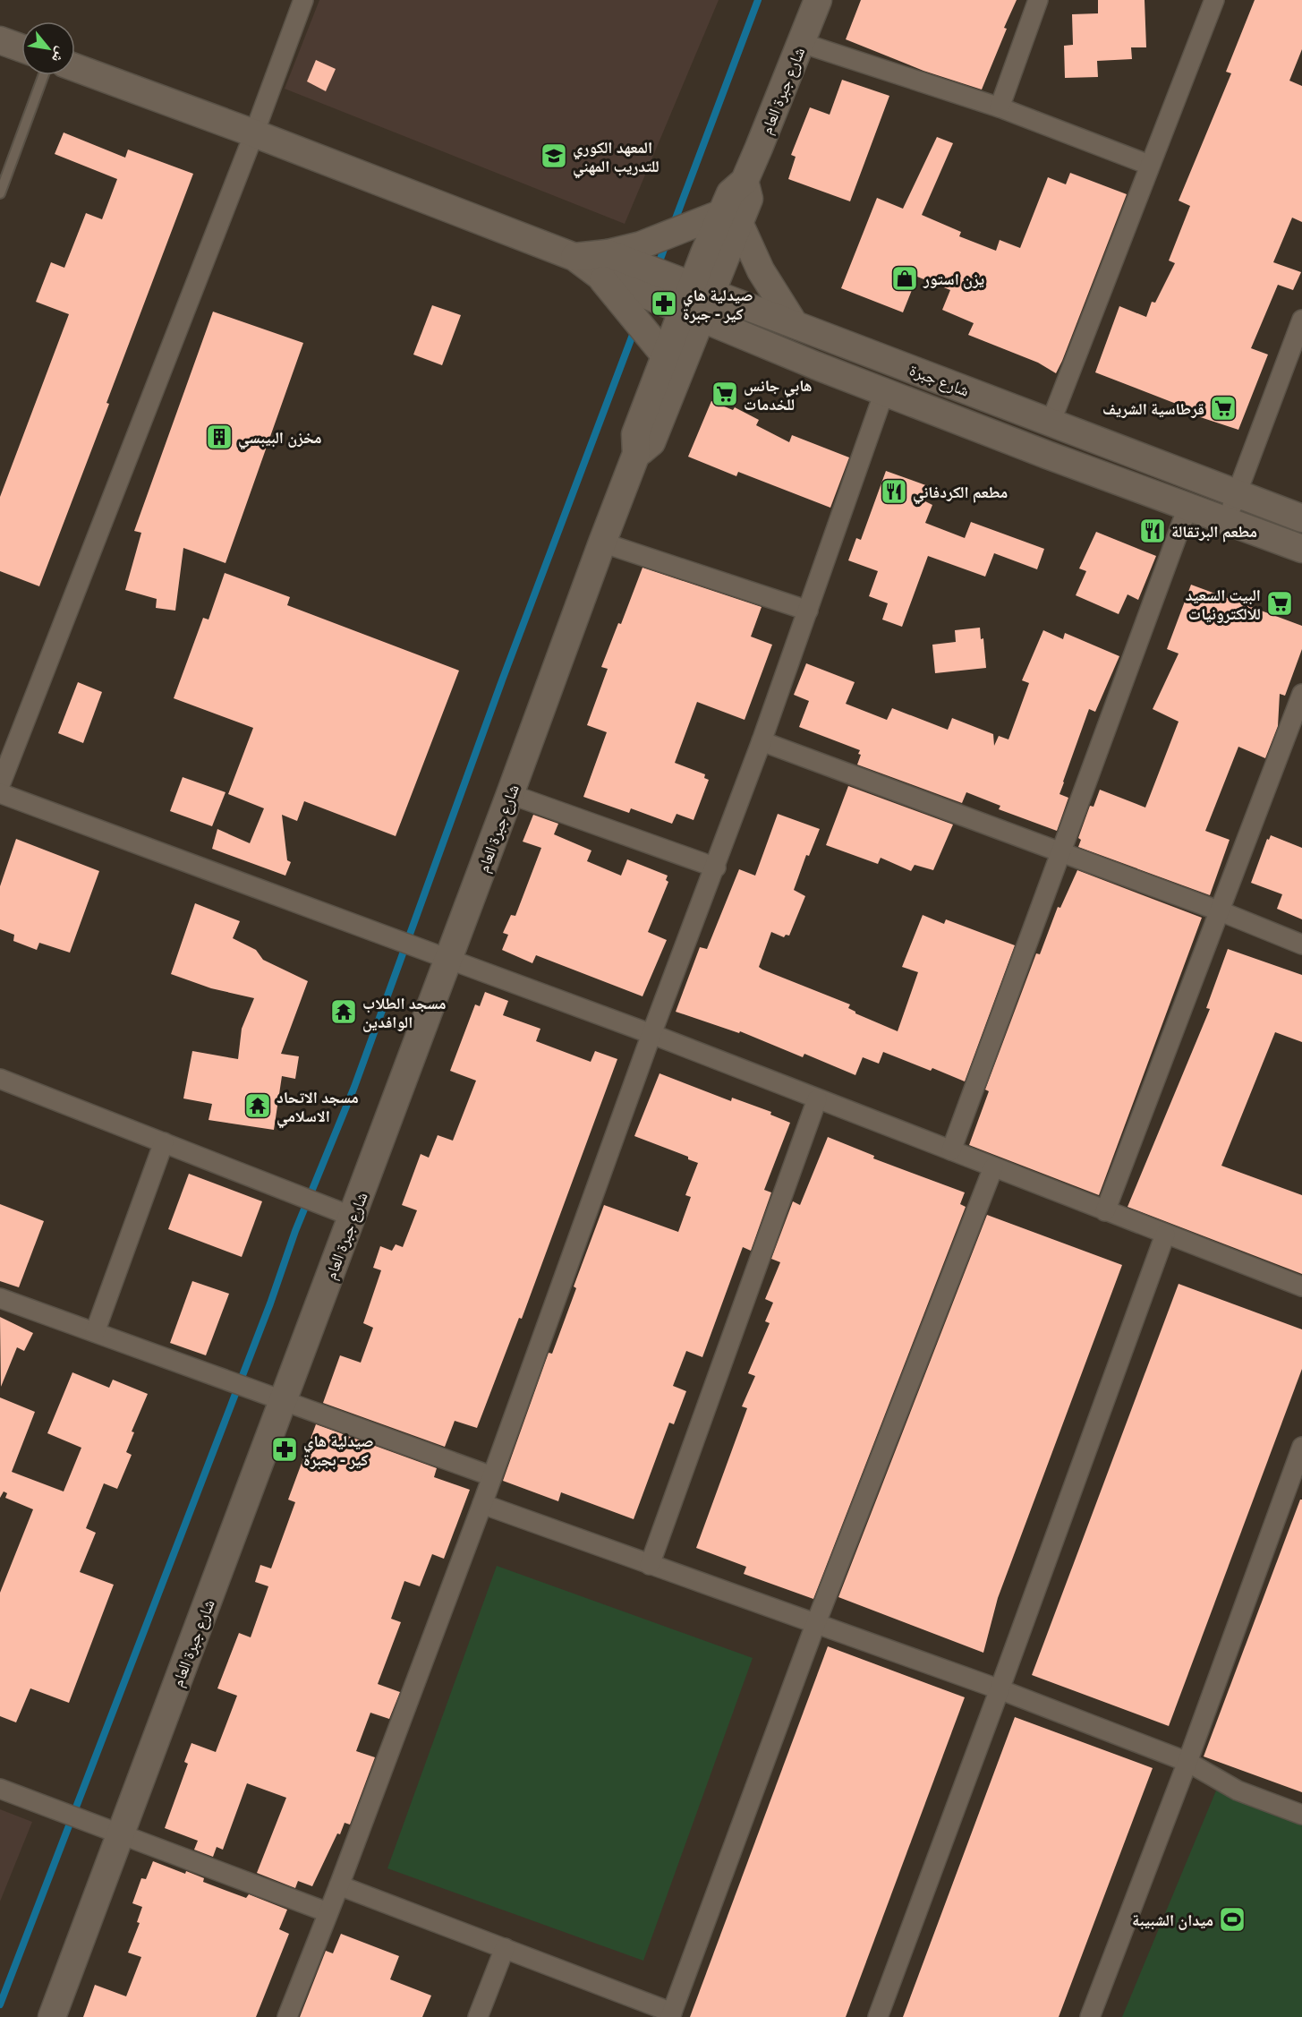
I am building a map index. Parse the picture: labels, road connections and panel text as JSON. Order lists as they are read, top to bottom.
{
  "streets": {
    "main road": ["شارع جبرة العام", "شارع جبرة"]
  },
  "crossings": [
    ["شارع جبرة العام", "شارع جبرة"]
  ],
  "places": {
    "school or university": ["المعهد الكوري للتدريب المهني"],
    "shop": ["يزن استور"],
    "pharmacy": ["صيدلية هاي كير - جبرة", "صيدلية هاي كير - بجبرة"],
    "supermarket": ["هابي جانس للخدمات", "قرطاسية الشريف", "البيت السعيد للالكترونيات"],
    "building": ["مخزن البيبسي"],
    "restaurant": ["مطعم الكردفاني", "مطعم البرتقالة"],
    "temple": ["مسجد الطلاب الوافدين", "مسجد الاتحاد الاسلامي"],
    "sports": ["ميدان الشبيبة"]
  },
  "north": "bottom right"
}
